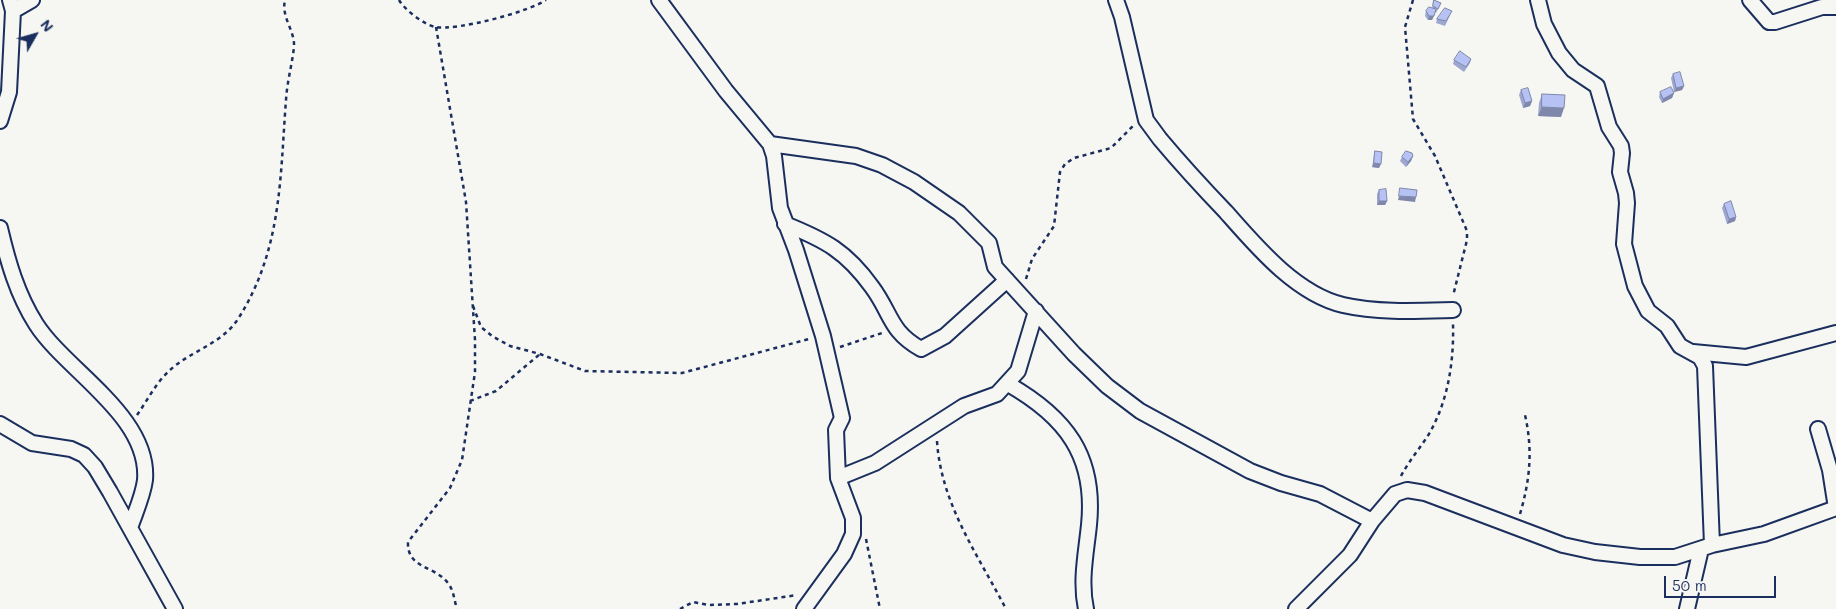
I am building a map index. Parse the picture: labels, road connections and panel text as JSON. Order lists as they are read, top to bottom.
{
  "scale_bar": "50 m",
  "north": "top right"
}
